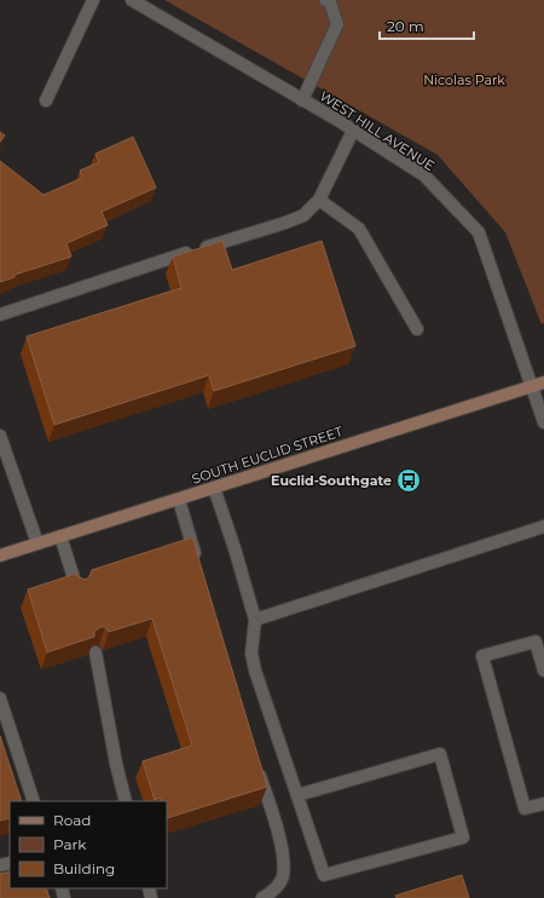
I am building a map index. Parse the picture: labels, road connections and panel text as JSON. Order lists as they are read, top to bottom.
{
  "streets": {
    "main road": ["SOUTH EUCLID STREET"],
    "street": ["WEST HILL AVENUE"]
  },
  "crossings": [
    ["WEST HILL AVENUE", "SOUTH EUCLID STREET"]
  ],
  "parks": ["Nicolas Park"],
  "places": {
    "bus stop": ["Euclid-Southgate"]
  },
  "legend": ["Road", "Park", "Building"],
  "scale_bar": "20 m"
}
